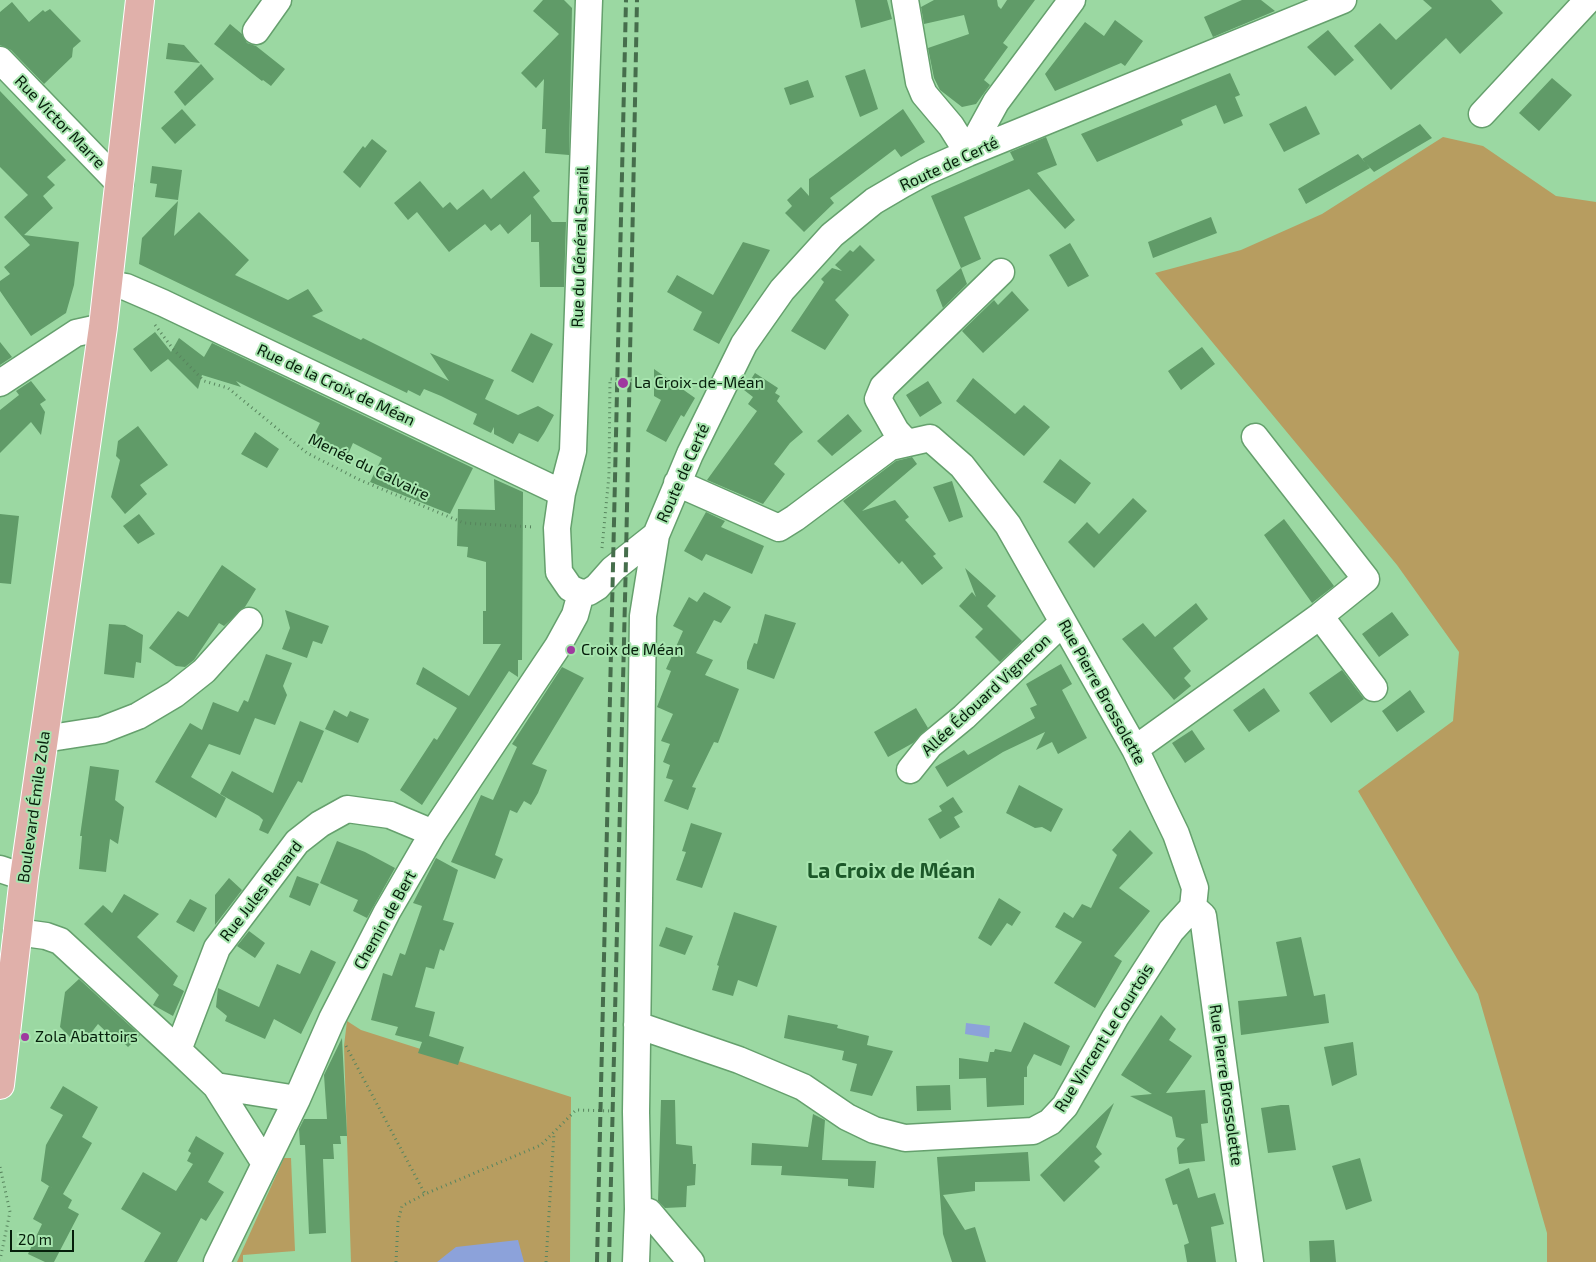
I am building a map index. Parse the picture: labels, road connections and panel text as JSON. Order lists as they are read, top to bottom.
{
  "streets": {
    "main road": ["Boulevard Émile Zola"],
    "street": [
      "Rue Victor Marre",
      "Route de Certé",
      "Rue du Général Sarrail",
      "Rue de la Croix de Méan",
      "Rue Pierre Brossolette",
      "Allée Édouard Vigneron",
      "Rue Jules Renard",
      "Chemin de Bert",
      "Rue Vincent Le Courtois"
    ],
    "path": ["Menée du Calvaire"]
  },
  "crossings": [
    ["Rue Victor Marre", "Boulevard Émile Zola"],
    ["Route de Certé", "Rue Pierre Brossolette"],
    ["Route de Certé", "Rue Vincent Le Courtois"],
    ["Rue du Général Sarrail", "Rue de la Croix de Méan"],
    ["Rue du Général Sarrail", "Chemin de Bert"],
    ["Rue de la Croix de Méan", "Boulevard Émile Zola"],
    ["Rue Pierre Brossolette", "Allée Édouard Vigneron"],
    ["Rue Pierre Brossolette", "Rue Vincent Le Courtois"],
    ["Rue Jules Renard", "Chemin de Bert"]
  ],
  "districts": ["La Croix de Méan"],
  "places": ["La Croix-de-Méan", "Croix de Méan", "Zola Abattoirs"],
  "scale_bar": "20 m"
}
